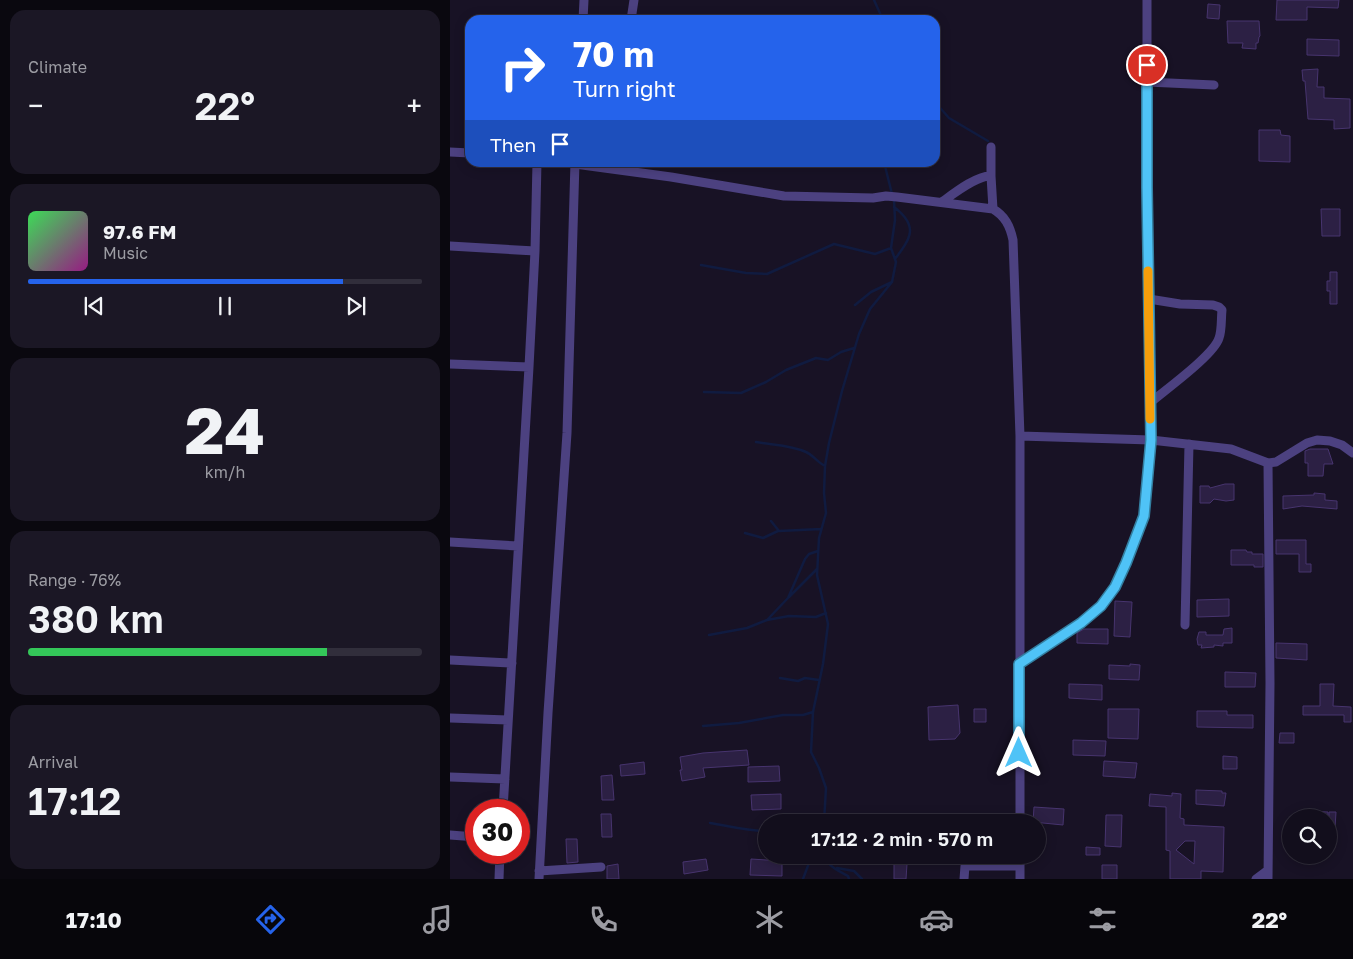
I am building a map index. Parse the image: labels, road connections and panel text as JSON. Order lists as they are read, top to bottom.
{
  "page": {
    "tile": [
      "Climate",
      ["24", "km/h"],
      ["Range · 76%", "380 km"],
      ["Arrival", "17:12"]
    ],
    "turn": ["70 m", "Turn right"],
    "heat": ["−", "22°", "+"],
    "then": "Then",
    "song": ["97.6 FM", "Music"],
    "limit": "30",
    "trip": "17:12 · 2 min · 570 m",
    "tabs": ["17:10", "22°"]
  }
}
